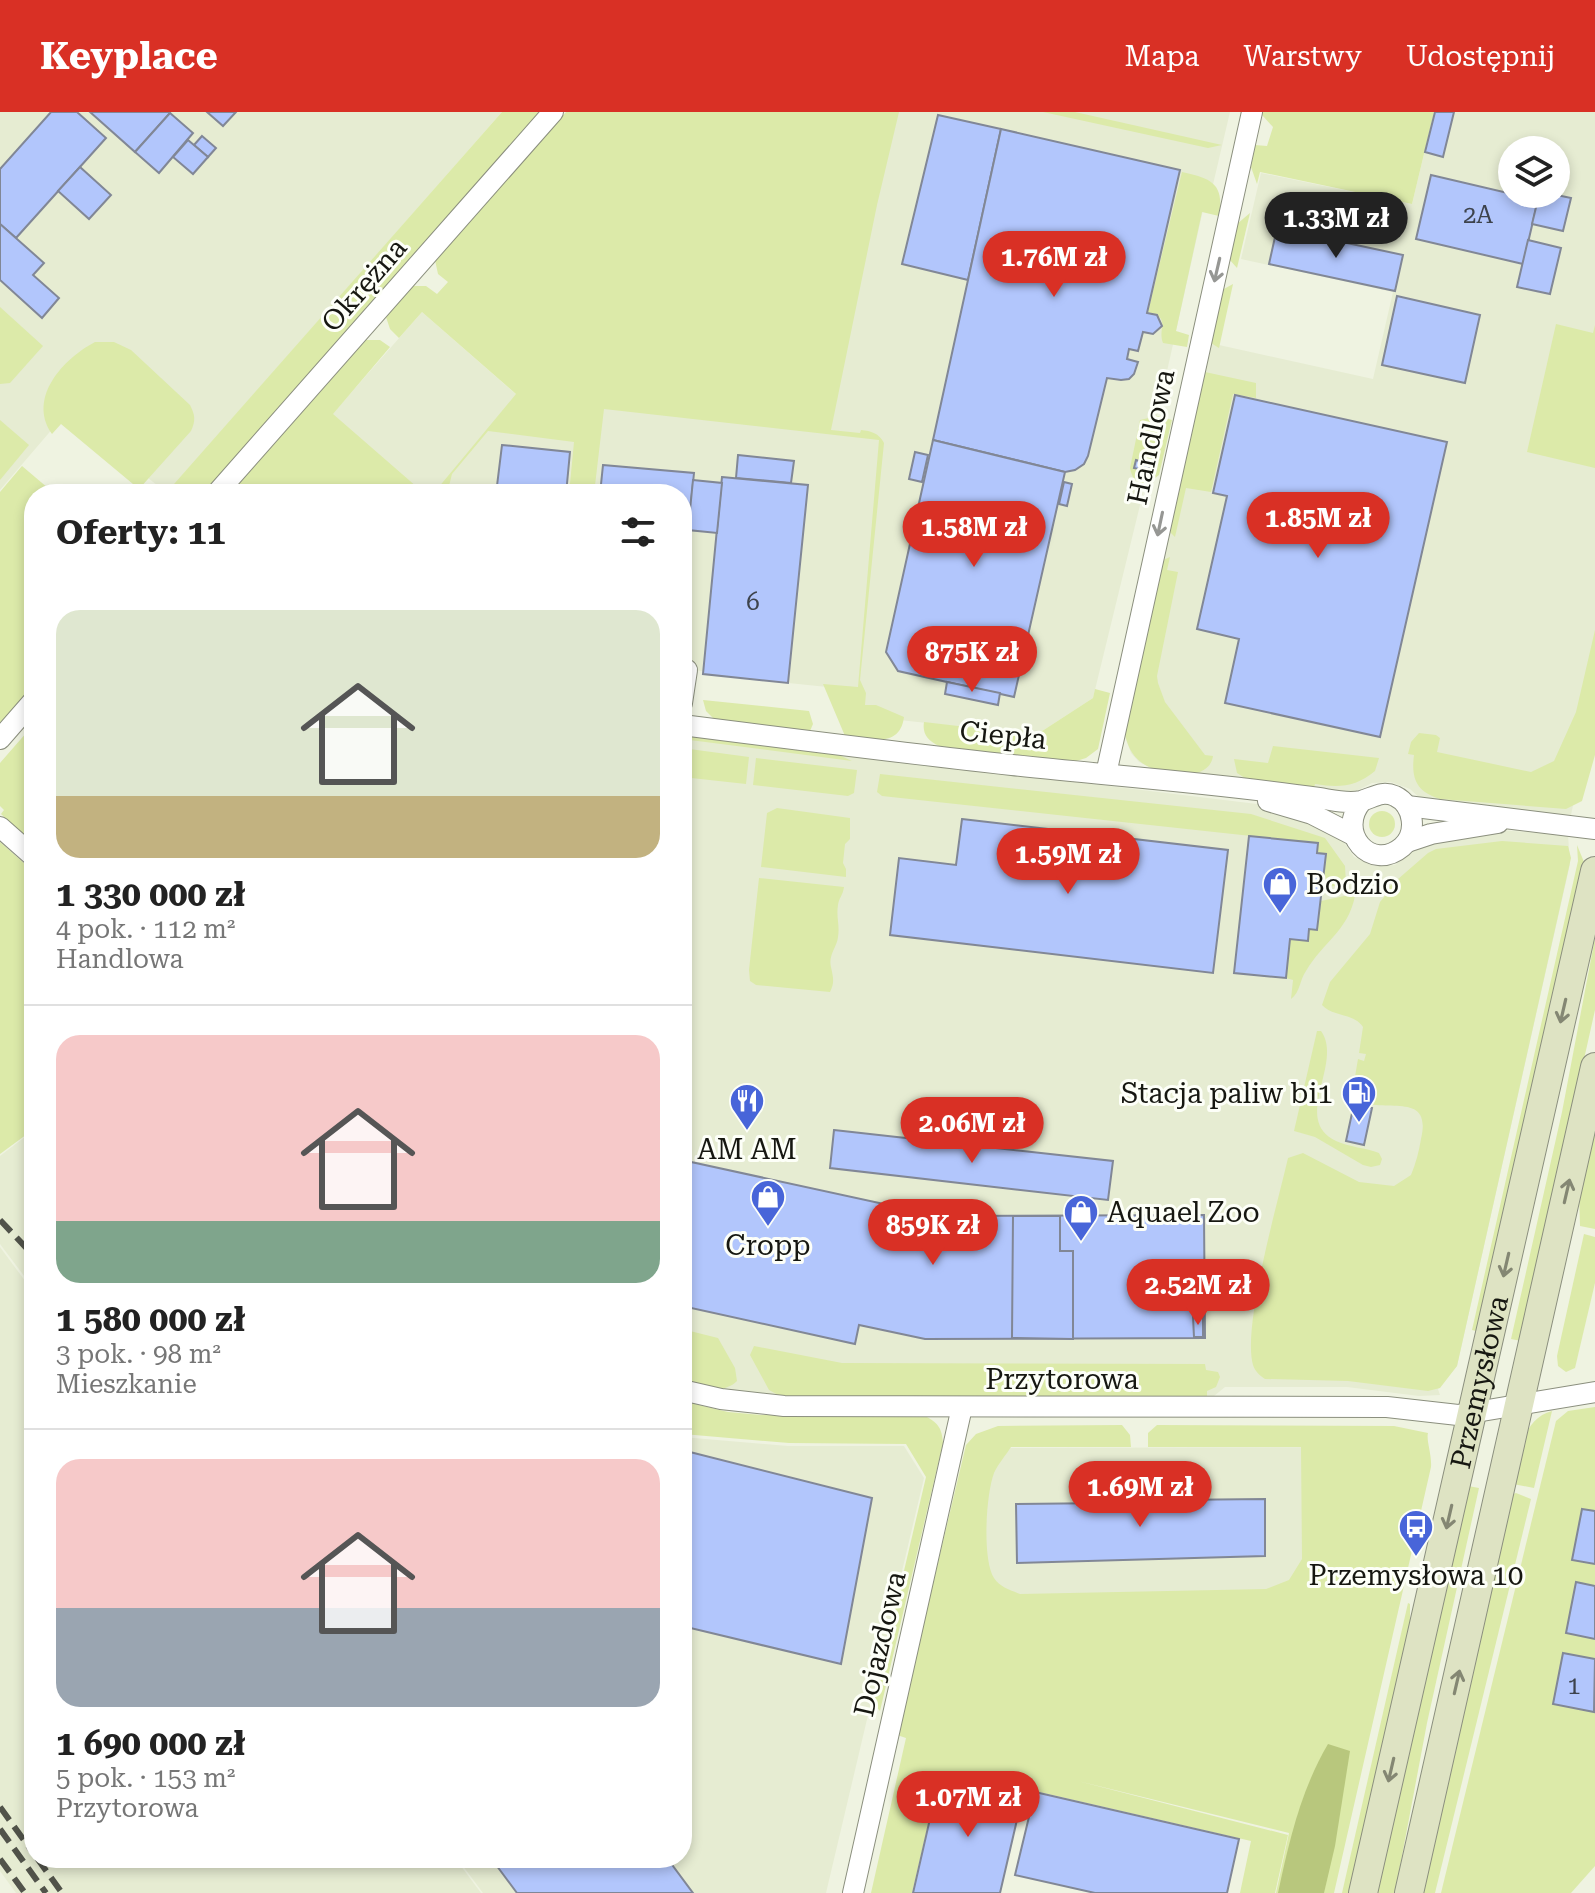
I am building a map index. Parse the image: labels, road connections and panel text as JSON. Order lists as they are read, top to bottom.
{
  "streets": {
    "main road": ["Przemysłowa"],
    "street": [
      "Okrężna",
      "Handlowa",
      "Ciepła",
      "Przytorowa",
      "Dojazdowa"
    ]
  },
  "crossings": [
    ["Handlowa", "Ciepła"],
    ["Przytorowa", "Przemysłowa"],
    ["Przytorowa", "Dojazdowa"]
  ],
  "one_way": ["Handlowa"],
  "places": {
    "shop": ["Bodzio", "Cropp", "Aquael Zoo"],
    "fuel station": ["Stacja paliw bi1"],
    "restaurant": ["AM AM"],
    "bus stop": ["Przemysłowa 10"]
  },
  "house_numbers": ["2A", "6", "1"],
  "page": {
    "header": "Keyplace",
    "nav": ["Mapa", "Warstwy", "Udostępnij"],
    "price": [
      "1.33M zł",
      "1.76M zł",
      "1.85M zł",
      "1.58M zł",
      "875K zł",
      "1.59M zł",
      "2.06M zł",
      "859K zł",
      "2.52M zł",
      "1.69M zł",
      "1.07M zł"
    ],
    "heading": "Oferty: 11",
    "list": [
      {
        "name": "1 330 000 zł",
        "note": "4 pok. · 112 m² · Handlowa"
      },
      {
        "name": "1 580 000 zł",
        "note": "3 pok. · 98 m² · Mieszkanie"
      },
      {
        "name": "1 690 000 zł",
        "note": "5 pok. · 153 m² · Przytorowa"
      }
    ]
  }
}
